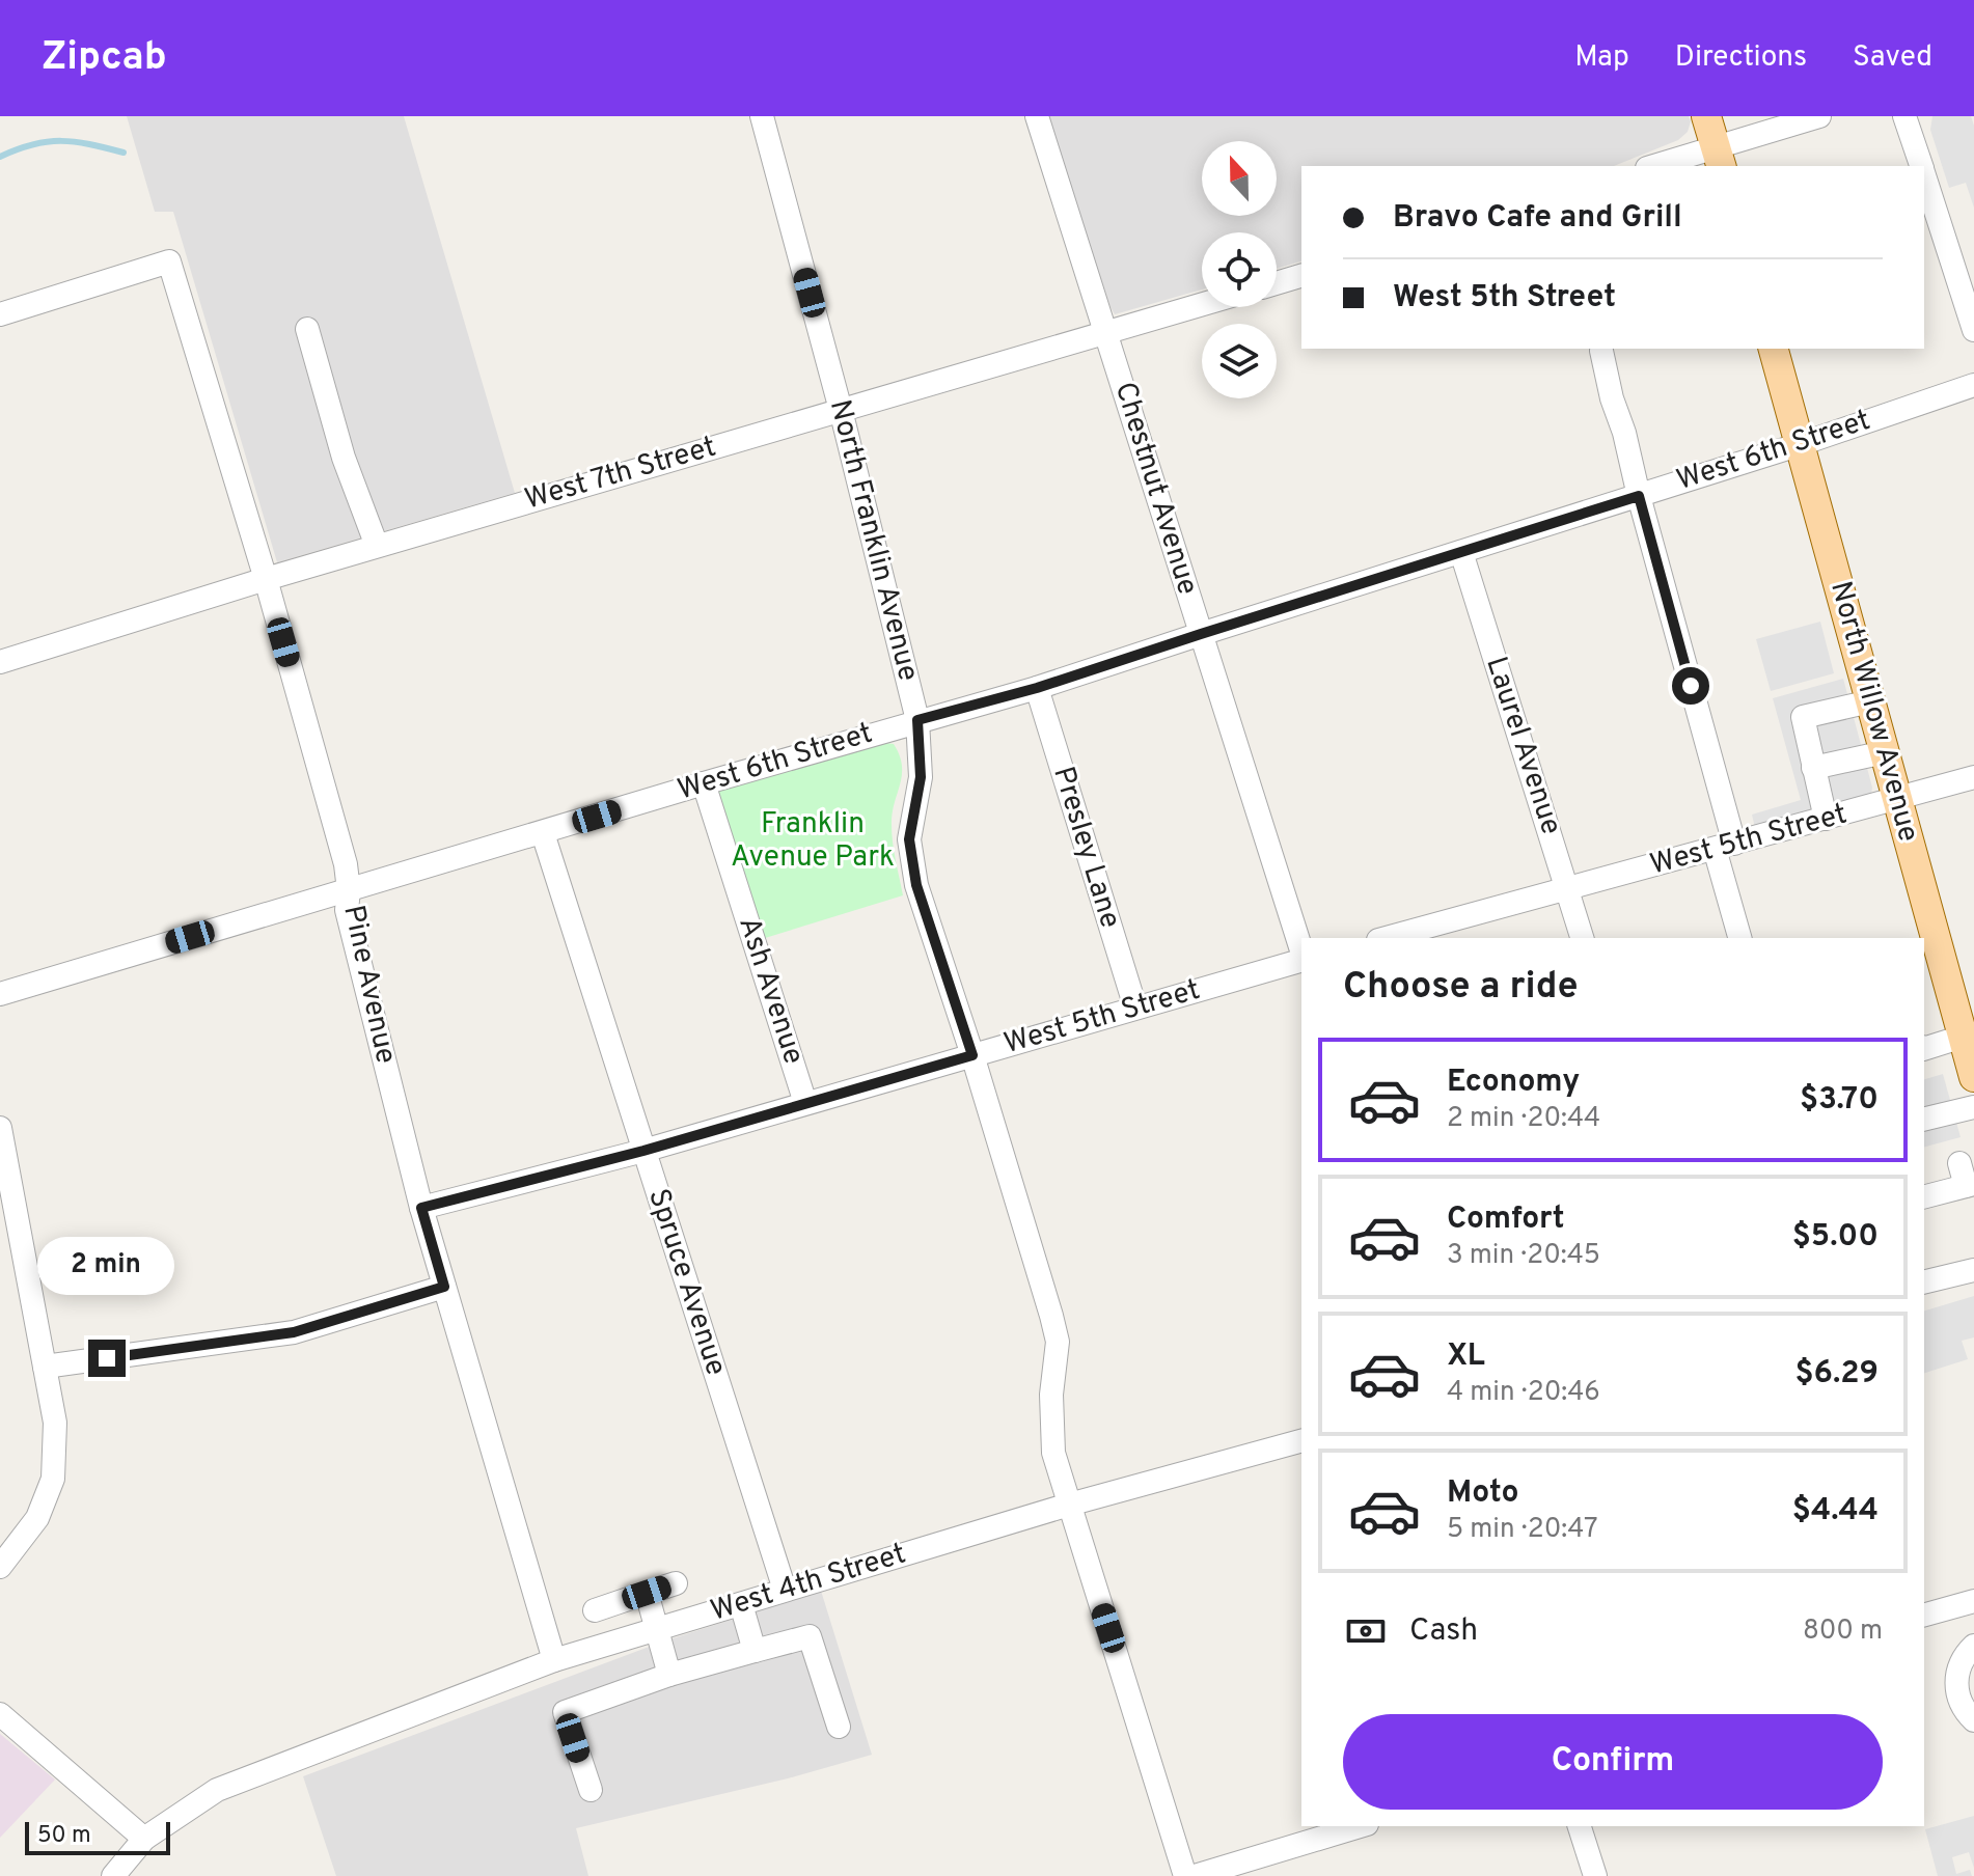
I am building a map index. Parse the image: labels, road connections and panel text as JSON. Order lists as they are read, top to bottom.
{
  "streets": {
    "main road": ["North Willow Avenue"],
    "street": [
      "West 6th Street",
      "West 7th Street",
      "Chestnut Avenue",
      "North Franklin Avenue",
      "Laurel Avenue",
      "West 5th Street",
      "Presley Lane",
      "Pine Avenue",
      "Ash Avenue",
      "Spruce Avenue",
      "West 4th Street"
    ]
  },
  "crossings": [
    ["West 6th Street", "Chestnut Avenue"],
    ["West 6th Street", "North Franklin Avenue"],
    ["West 6th Street", "North Willow Avenue"],
    ["West 6th Street", "Laurel Avenue"],
    ["West 6th Street", "Presley Lane"],
    ["West 6th Street", "Pine Avenue"],
    ["West 6th Street", "Ash Avenue"],
    ["West 6th Street", "Spruce Avenue"],
    ["West 7th Street", "Chestnut Avenue"],
    ["West 7th Street", "North Franklin Avenue"],
    ["West 7th Street", "Pine Avenue"],
    ["North Franklin Avenue", "West 5th Street"],
    ["North Franklin Avenue", "West 4th Street"],
    ["North Willow Avenue", "West 5th Street"],
    ["Laurel Avenue", "West 5th Street"],
    ["West 5th Street", "Presley Lane"],
    ["West 5th Street", "Pine Avenue"],
    ["West 5th Street", "Ash Avenue"],
    ["West 5th Street", "Spruce Avenue"],
    ["Pine Avenue", "West 4th Street"],
    ["Spruce Avenue", "West 4th Street"]
  ],
  "parks": ["Franklin Avenue Park"],
  "scale_bar": "50 m",
  "north": "top",
  "page": {
    "header": "Zipcab",
    "nav": ["Map", "Directions", "Saved"],
    "banner": ["Bravo Cafe and Grill", "West 5th Street"],
    "heading": "Choose a ride",
    "list": [
      {
        "name": "Economy",
        "note": "2 min · 20:44",
        "value": "$3.70"
      },
      {
        "name": "Comfort",
        "note": "3 min · 20:45",
        "value": "$5.00"
      },
      {
        "name": "XL",
        "note": "4 min · 20:46",
        "value": "$6.29"
      },
      {
        "name": "Moto",
        "note": "5 min · 20:47",
        "value": "$4.44"
      }
    ],
    "bubble": "2 min",
    "pay": ["Cash", "800 m"],
    "buttons": "Confirm",
    "scale": "50 m"
  }
}
